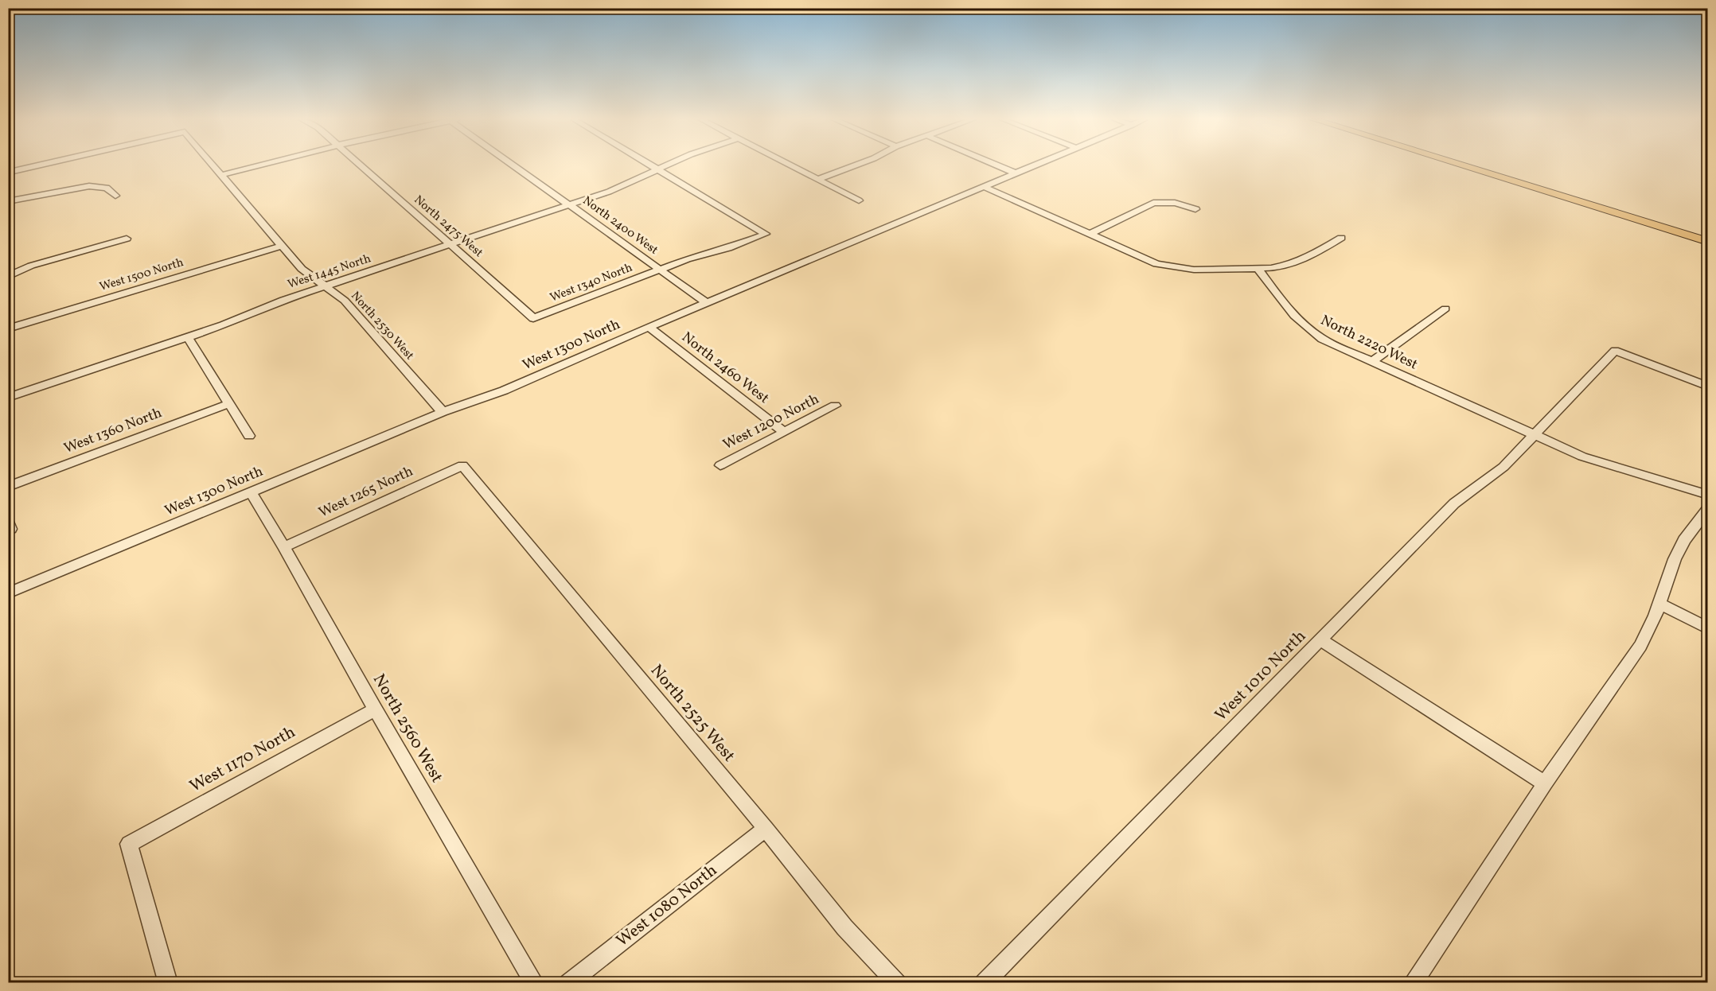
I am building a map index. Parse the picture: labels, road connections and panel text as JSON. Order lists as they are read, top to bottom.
{
  "streets": {
    "street": [
      "North 2400 West",
      "North 2475 West",
      "West 1445 North",
      "West 1500 North",
      "West 1340 North",
      "North 2530 West",
      "North 2220 West",
      "West 1300 North",
      "North 2460 West",
      "West 1200 North",
      "West 1360 North",
      "West 1265 North",
      "West 1010 North",
      "North 2525 West",
      "North 2560 West",
      "West 1170 North",
      "West 1080 North"
    ]
  },
  "crossings": [
    ["North 2400 West", "West 1445 North"],
    ["North 2400 West", "West 1340 North"],
    ["North 2400 West", "West 1300 North"],
    ["North 2475 West", "West 1445 North"],
    ["North 2475 West", "West 1340 North"],
    ["West 1445 North", "West 1340 North"],
    ["West 1445 North", "North 2530 West"],
    ["West 1500 North", "North 2530 West"],
    ["North 2530 West", "West 1300 North"],
    ["North 2220 West", "West 1010 North"],
    ["West 1300 North", "North 2460 West"],
    ["West 1300 North", "North 2560 West"],
    ["North 2460 West", "West 1200 North"],
    ["West 1265 North", "North 2525 West"],
    ["West 1265 North", "North 2560 West"],
    ["North 2525 West", "West 1080 North"],
    ["North 2560 West", "West 1170 North"]
  ]
}
